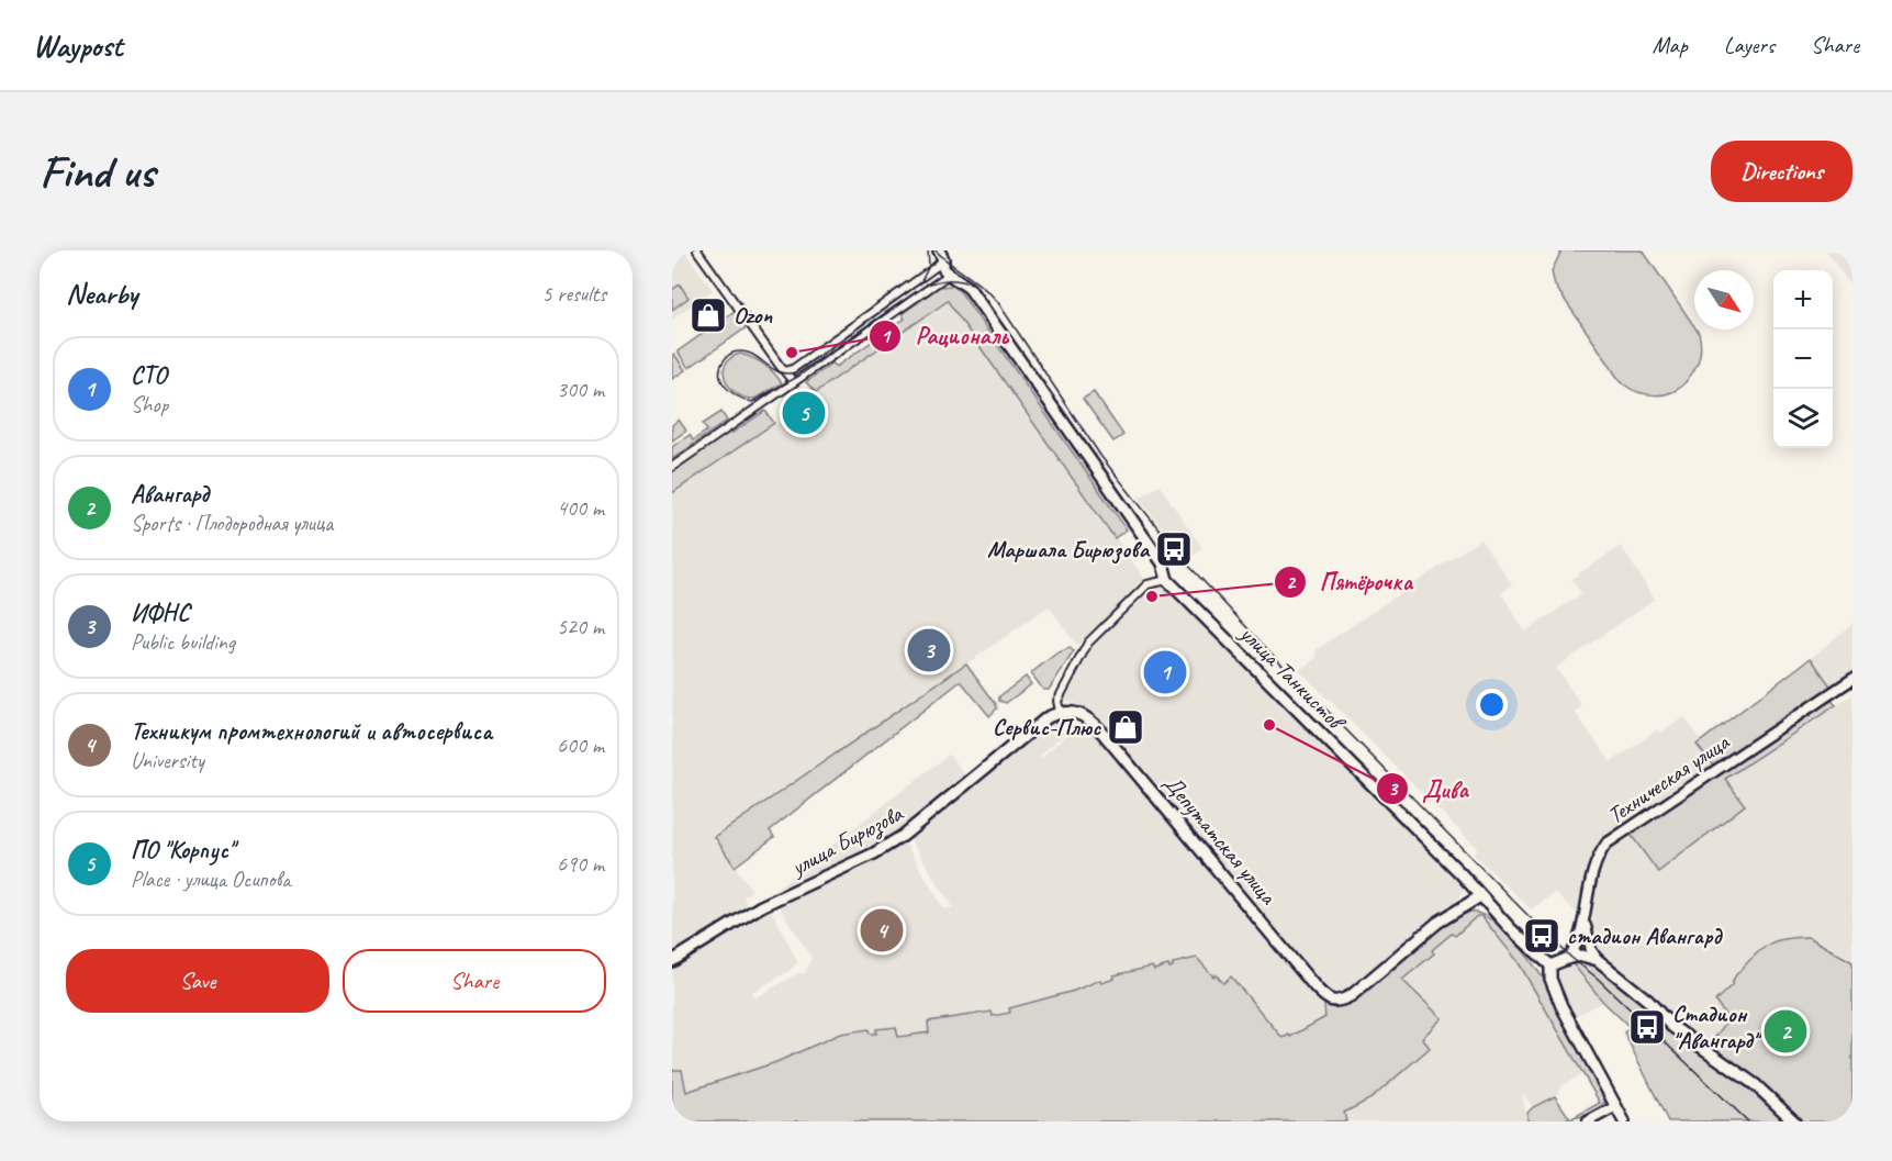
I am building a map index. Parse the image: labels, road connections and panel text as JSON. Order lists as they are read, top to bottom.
{
  "streets": {
    "main road": ["улица Танкистов", "Депутатская улица", "улица Бирюзова"],
    "street": ["Техническая улица"]
  },
  "crossings": [
    ["улица Танкистов", "Депутатская улица"],
    ["Депутатская улица", "улица Бирюзова"]
  ],
  "places": {
    "shop": ["Ozon", "Сервис-Плюс"],
    "other": ["Рациональ", "Пятёрочка", "Дива"],
    "bus stop": ["Маршала Бирюзова", "стадион Авангард", "Стадион \"Авангард\""]
  },
  "north": "bottom right",
  "page": {
    "header": "Waypost",
    "nav": ["Map", "Layers", "Share"],
    "buttons": [
      "Directions",
      ["Save", "Share"]
    ],
    "title": "Find us",
    "heading": ["Nearby", "5 results"],
    "map_buttons": ["+", "−"],
    "list": [
      {
        "mark": "1",
        "name": "СТО",
        "note": "Shop",
        "value": "300 m"
      },
      {
        "mark": "2",
        "name": "Авангард",
        "note": "Sports · Плодородная улица",
        "value": "400 m"
      },
      {
        "mark": "3",
        "name": "ИФНС",
        "note": "Public building",
        "value": "520 m"
      },
      {
        "mark": "4",
        "name": "Техникум промтехнологий и автосервиса",
        "note": "University",
        "value": "600 m"
      },
      {
        "mark": "5",
        "name": "ПО \"Корпус\"",
        "note": "Place · улица Осипова",
        "value": "690 m"
      }
    ],
    "pins": [
      "5",
      "3",
      "1",
      "4",
      "2"
    ]
  }
}
